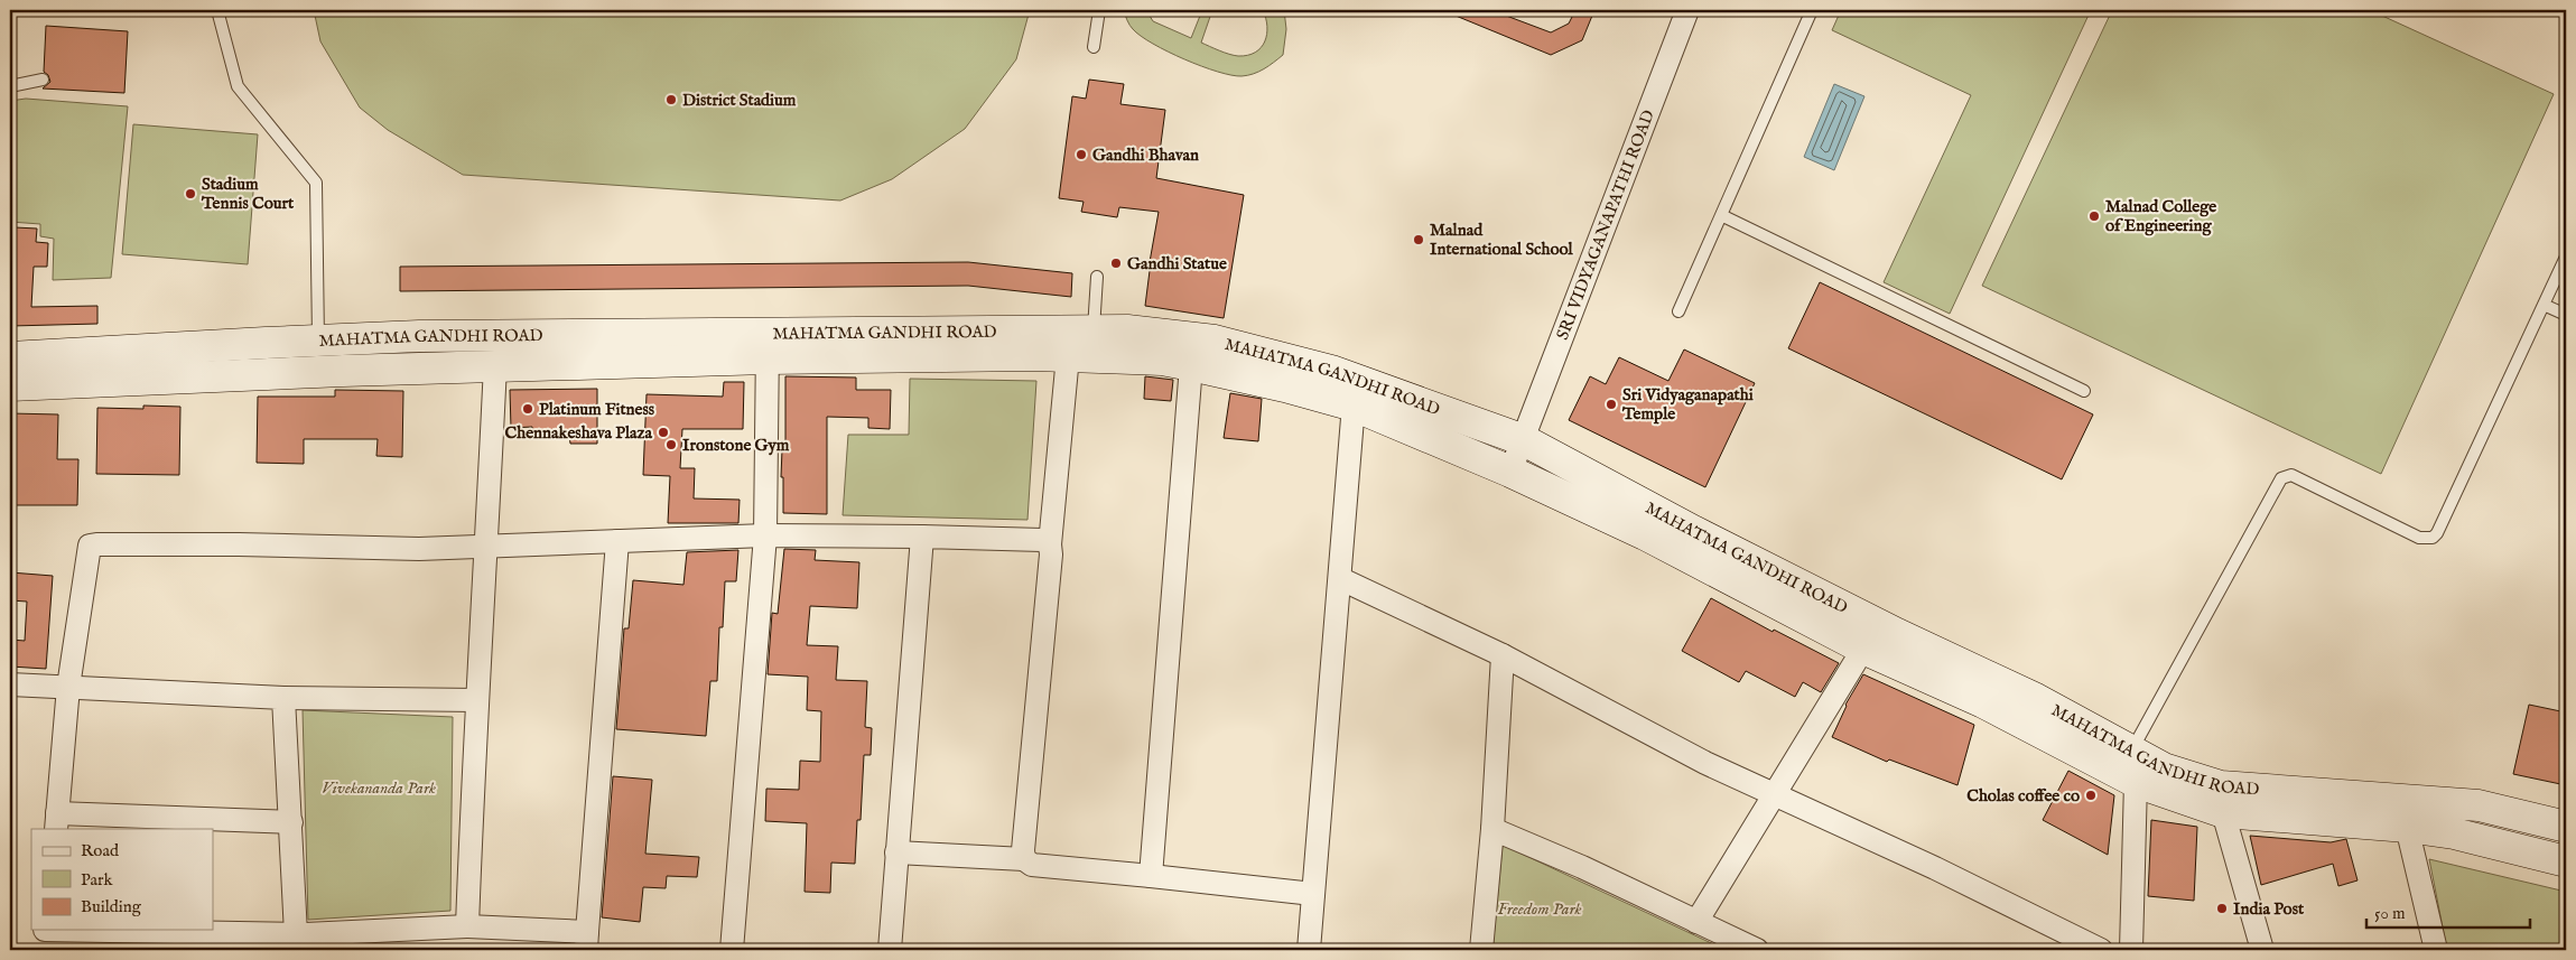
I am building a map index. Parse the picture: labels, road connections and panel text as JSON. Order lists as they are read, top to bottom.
{
  "streets": {
    "street": ["SRI VIDYAGANAPATHI ROAD", "MAHATMA GANDHI ROAD"]
  },
  "crossings": [
    ["SRI VIDYAGANAPATHI ROAD", "MAHATMA GANDHI ROAD"]
  ],
  "parks": ["Vivekananda Park", "Freedom Park"],
  "places": [
    "District Stadium",
    "Gandhi Bhavan",
    "Stadium Tennis Court",
    "Malnad College of Engineering",
    "Malnad International School",
    "Gandhi Statue",
    "Sri Vidyaganapathi Temple",
    "Platinum Fitness",
    "Chennakeshava Plaza",
    "Ironstone Gym",
    "Cholas coffee co",
    "India Post"
  ],
  "legend": ["Road", "Park", "Building"],
  "scale_bar": "50 m"
}
